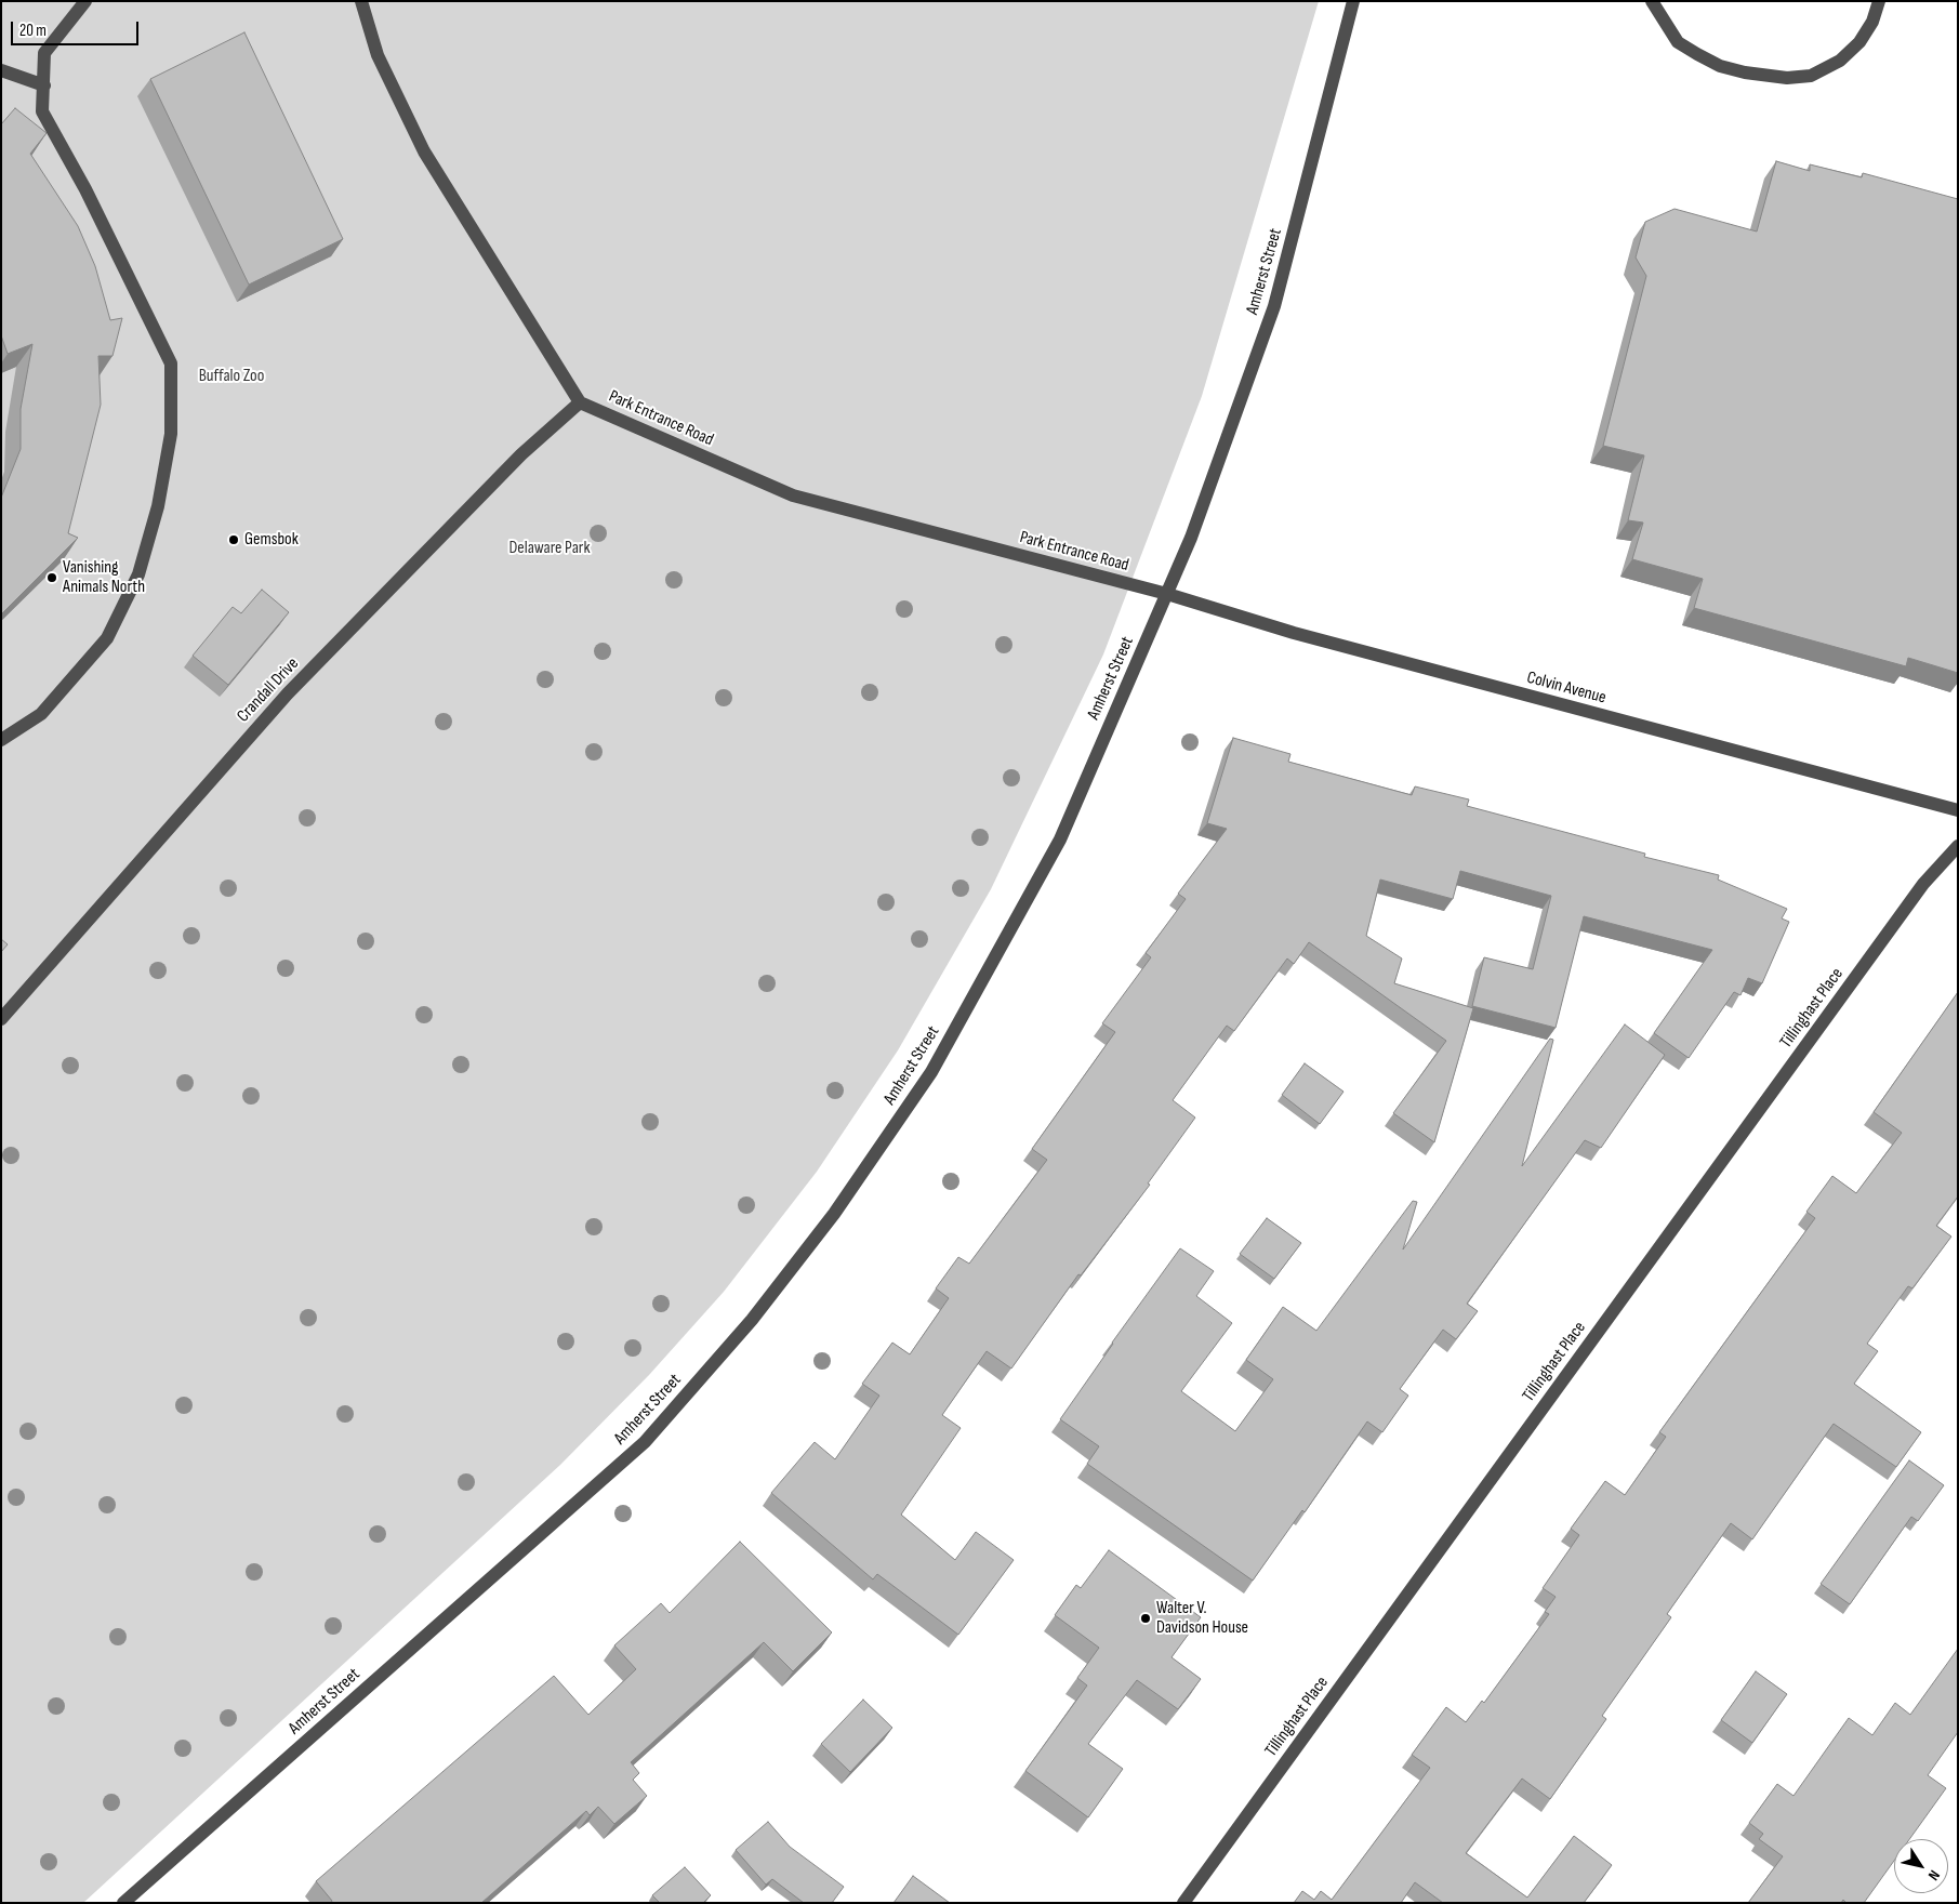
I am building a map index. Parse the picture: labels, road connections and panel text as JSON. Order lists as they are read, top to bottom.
{
  "streets": {
    "street": [
      "Amherst Street",
      "Park Entrance Road",
      "Colvin Avenue",
      "Crandall Drive",
      "Tillinghast Place"
    ]
  },
  "crossings": [
    ["Amherst Street", "Park Entrance Road"],
    ["Amherst Street", "Colvin Avenue"],
    ["Park Entrance Road", "Colvin Avenue"],
    ["Park Entrance Road", "Crandall Drive"]
  ],
  "parks": ["Buffalo Zoo", "Delaware Park"],
  "places": ["Gemsbok", "Vanishing Animals North", "Walter V. Davidson House"],
  "scale_bar": "20 m",
  "north": "bottom right"
}
